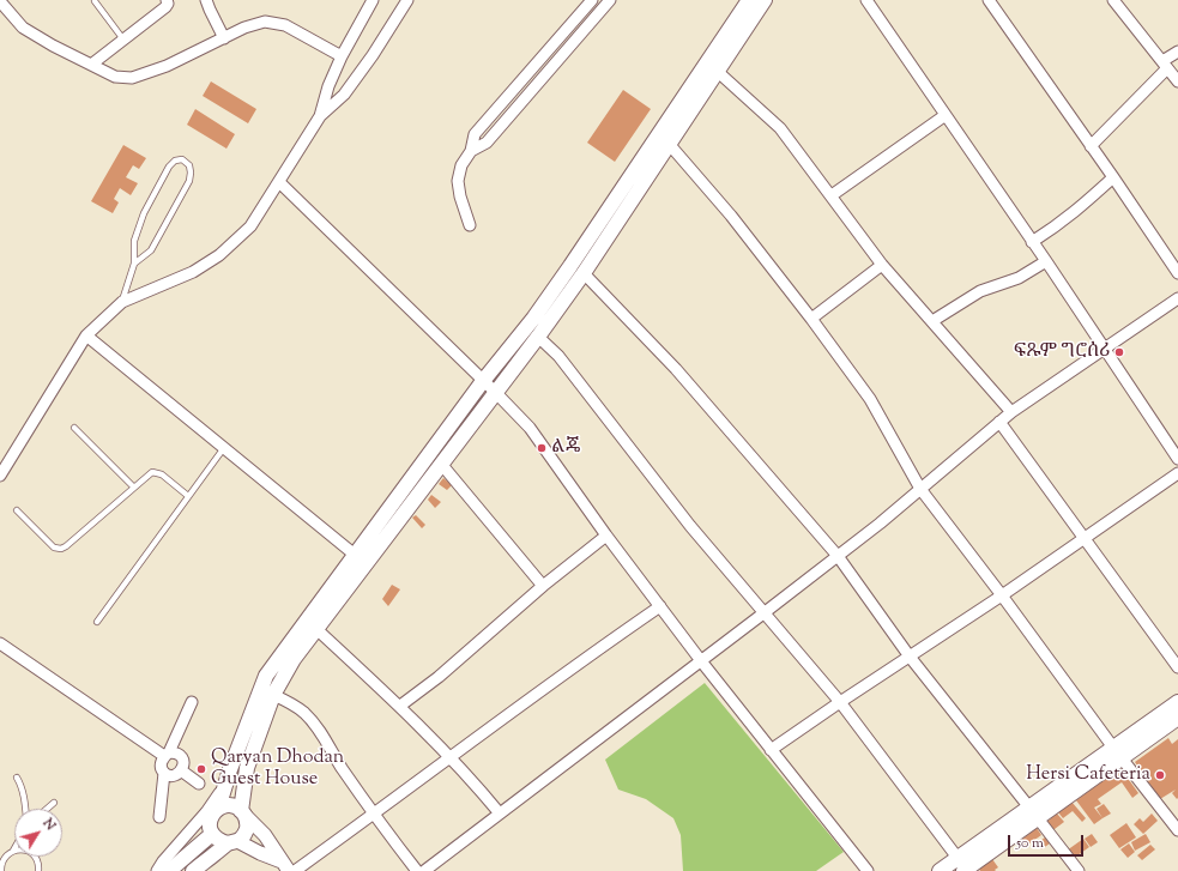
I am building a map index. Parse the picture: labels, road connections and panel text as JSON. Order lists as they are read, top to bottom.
{
  "places": [
    "ፍጹም ግሮሰሪ",
    "ልጄ",
    "Qaryan Dhodan Guest House",
    "Hersi Cafeteria"
  ],
  "scale_bar": "50 m",
  "north": "top right"
}
